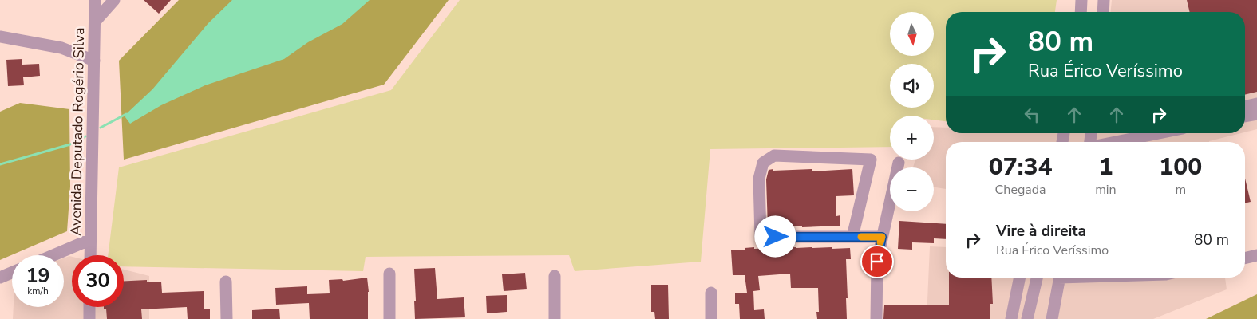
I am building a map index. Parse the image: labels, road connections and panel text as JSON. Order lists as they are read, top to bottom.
{
  "streets": {
    "street": ["Avenida Deputado Rogério Silva"]
  },
  "north": "bottom",
  "page": {
    "map_buttons": ["+", "−"],
    "turn": ["80 m", "Rua Érico Veríssimo"],
    "eta": [
      "07:34",
      "Chegada",
      "1",
      "min",
      "100",
      "m"
    ],
    "list": [
      {
        "name": "Vire à direita",
        "note": "Rua Érico Veríssimo",
        "value": "80 m"
      }
    ],
    "speed": "19 km/h",
    "limit": "30"
  }
}
